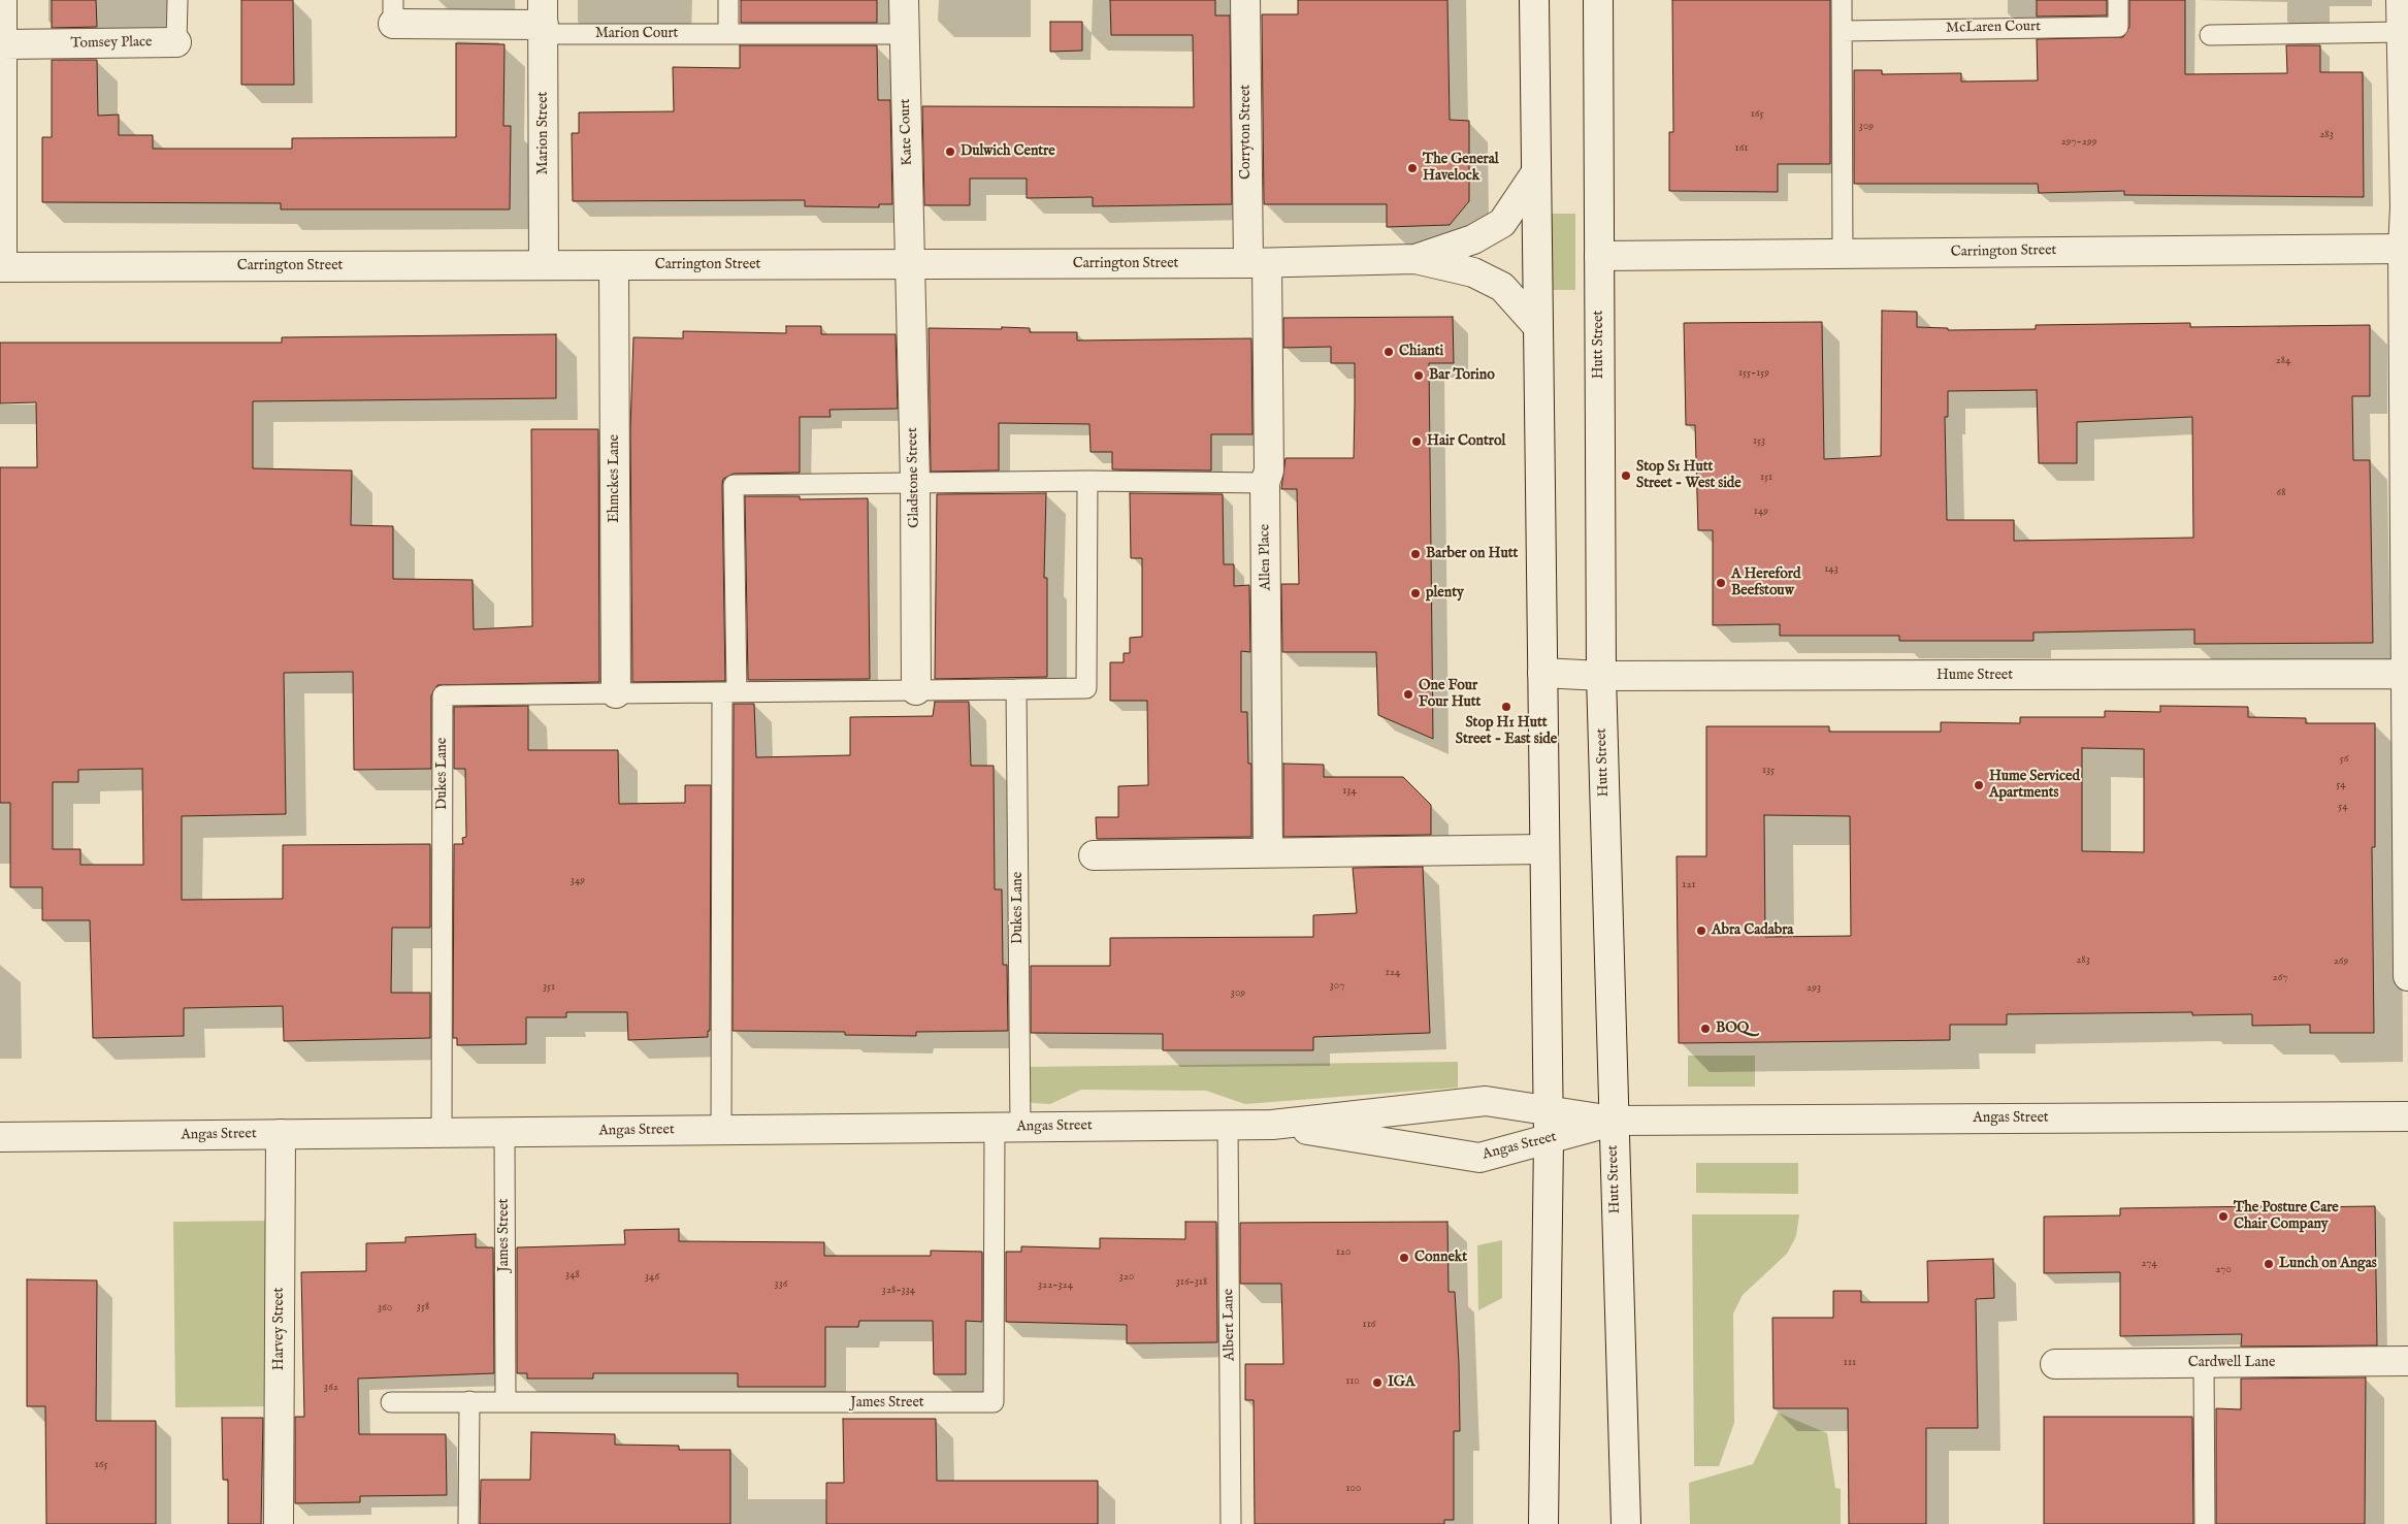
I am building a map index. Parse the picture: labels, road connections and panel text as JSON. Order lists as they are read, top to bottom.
{
  "streets": {
    "street": [
      "Marion Court",
      "Tomsey Place",
      "Kate Court",
      "Corryton Street",
      "Marion Street",
      "Carrington Street",
      "Hutt Street",
      "Gladstone Street",
      "Ehmckes Lane",
      "Allen Place",
      "Hume Street",
      "Angas Street",
      "Harvey Street",
      "Cardwell Lane"
    ],
    "lane": [
      "McLaren Court",
      "Dukes Lane",
      "James Street",
      "Albert Lane"
    ]
  },
  "crossings": [
    ["Marion Court", "Kate Court"],
    ["Marion Court", "Marion Street"],
    ["Kate Court", "Carrington Street"],
    ["Kate Court", "Gladstone Street"],
    ["Corryton Street", "Carrington Street"],
    ["Corryton Street", "Allen Place"],
    ["Marion Street", "Carrington Street"],
    ["Carrington Street", "Hutt Street"],
    ["Carrington Street", "Gladstone Street"],
    ["Carrington Street", "Ehmckes Lane"],
    ["Carrington Street", "Allen Place"],
    ["Hutt Street", "Hume Street"],
    ["Hutt Street", "Angas Street"],
    ["Gladstone Street", "Dukes Lane"],
    ["Ehmckes Lane", "Dukes Lane"],
    ["Dukes Lane", "Angas Street"],
    ["Dukes Lane", "James Street"],
    ["Angas Street", "James Street"],
    ["Angas Street", "Albert Lane"],
    ["Angas Street", "Harvey Street"]
  ],
  "places": [
    "Dulwich Centre",
    "The General Havelock",
    "Chianti",
    "Bar Torino",
    "Hair Control",
    "Stop S1 Hutt Street - West side",
    "Barber on Hutt",
    "A Hereford Beefstouw",
    "plenty",
    "One Four Four Hutt",
    "Stop H1 Hutt Street - East side",
    "Hume Serviced Apartments",
    "Abra Cadabra",
    "BOQ",
    "The Posture Care Chair Company",
    "Connekt",
    "Lunch on Angas",
    "IGA"
  ],
  "house_numbers": [
    "165",
    "309",
    "283",
    "297-299",
    "161",
    "284",
    "155-159",
    "153",
    "151",
    "68",
    "149",
    "143",
    "56",
    "135",
    "54",
    "134",
    "54",
    "349",
    "121",
    "283",
    "269",
    "124",
    "267",
    "307",
    "351",
    "293",
    "309",
    "120",
    "274",
    "270",
    "348",
    "346",
    "320",
    "316-318",
    "336",
    "322-324",
    "328-334",
    "358",
    "360",
    "116",
    "111",
    "110",
    "362",
    "165",
    "100"
  ]
}
